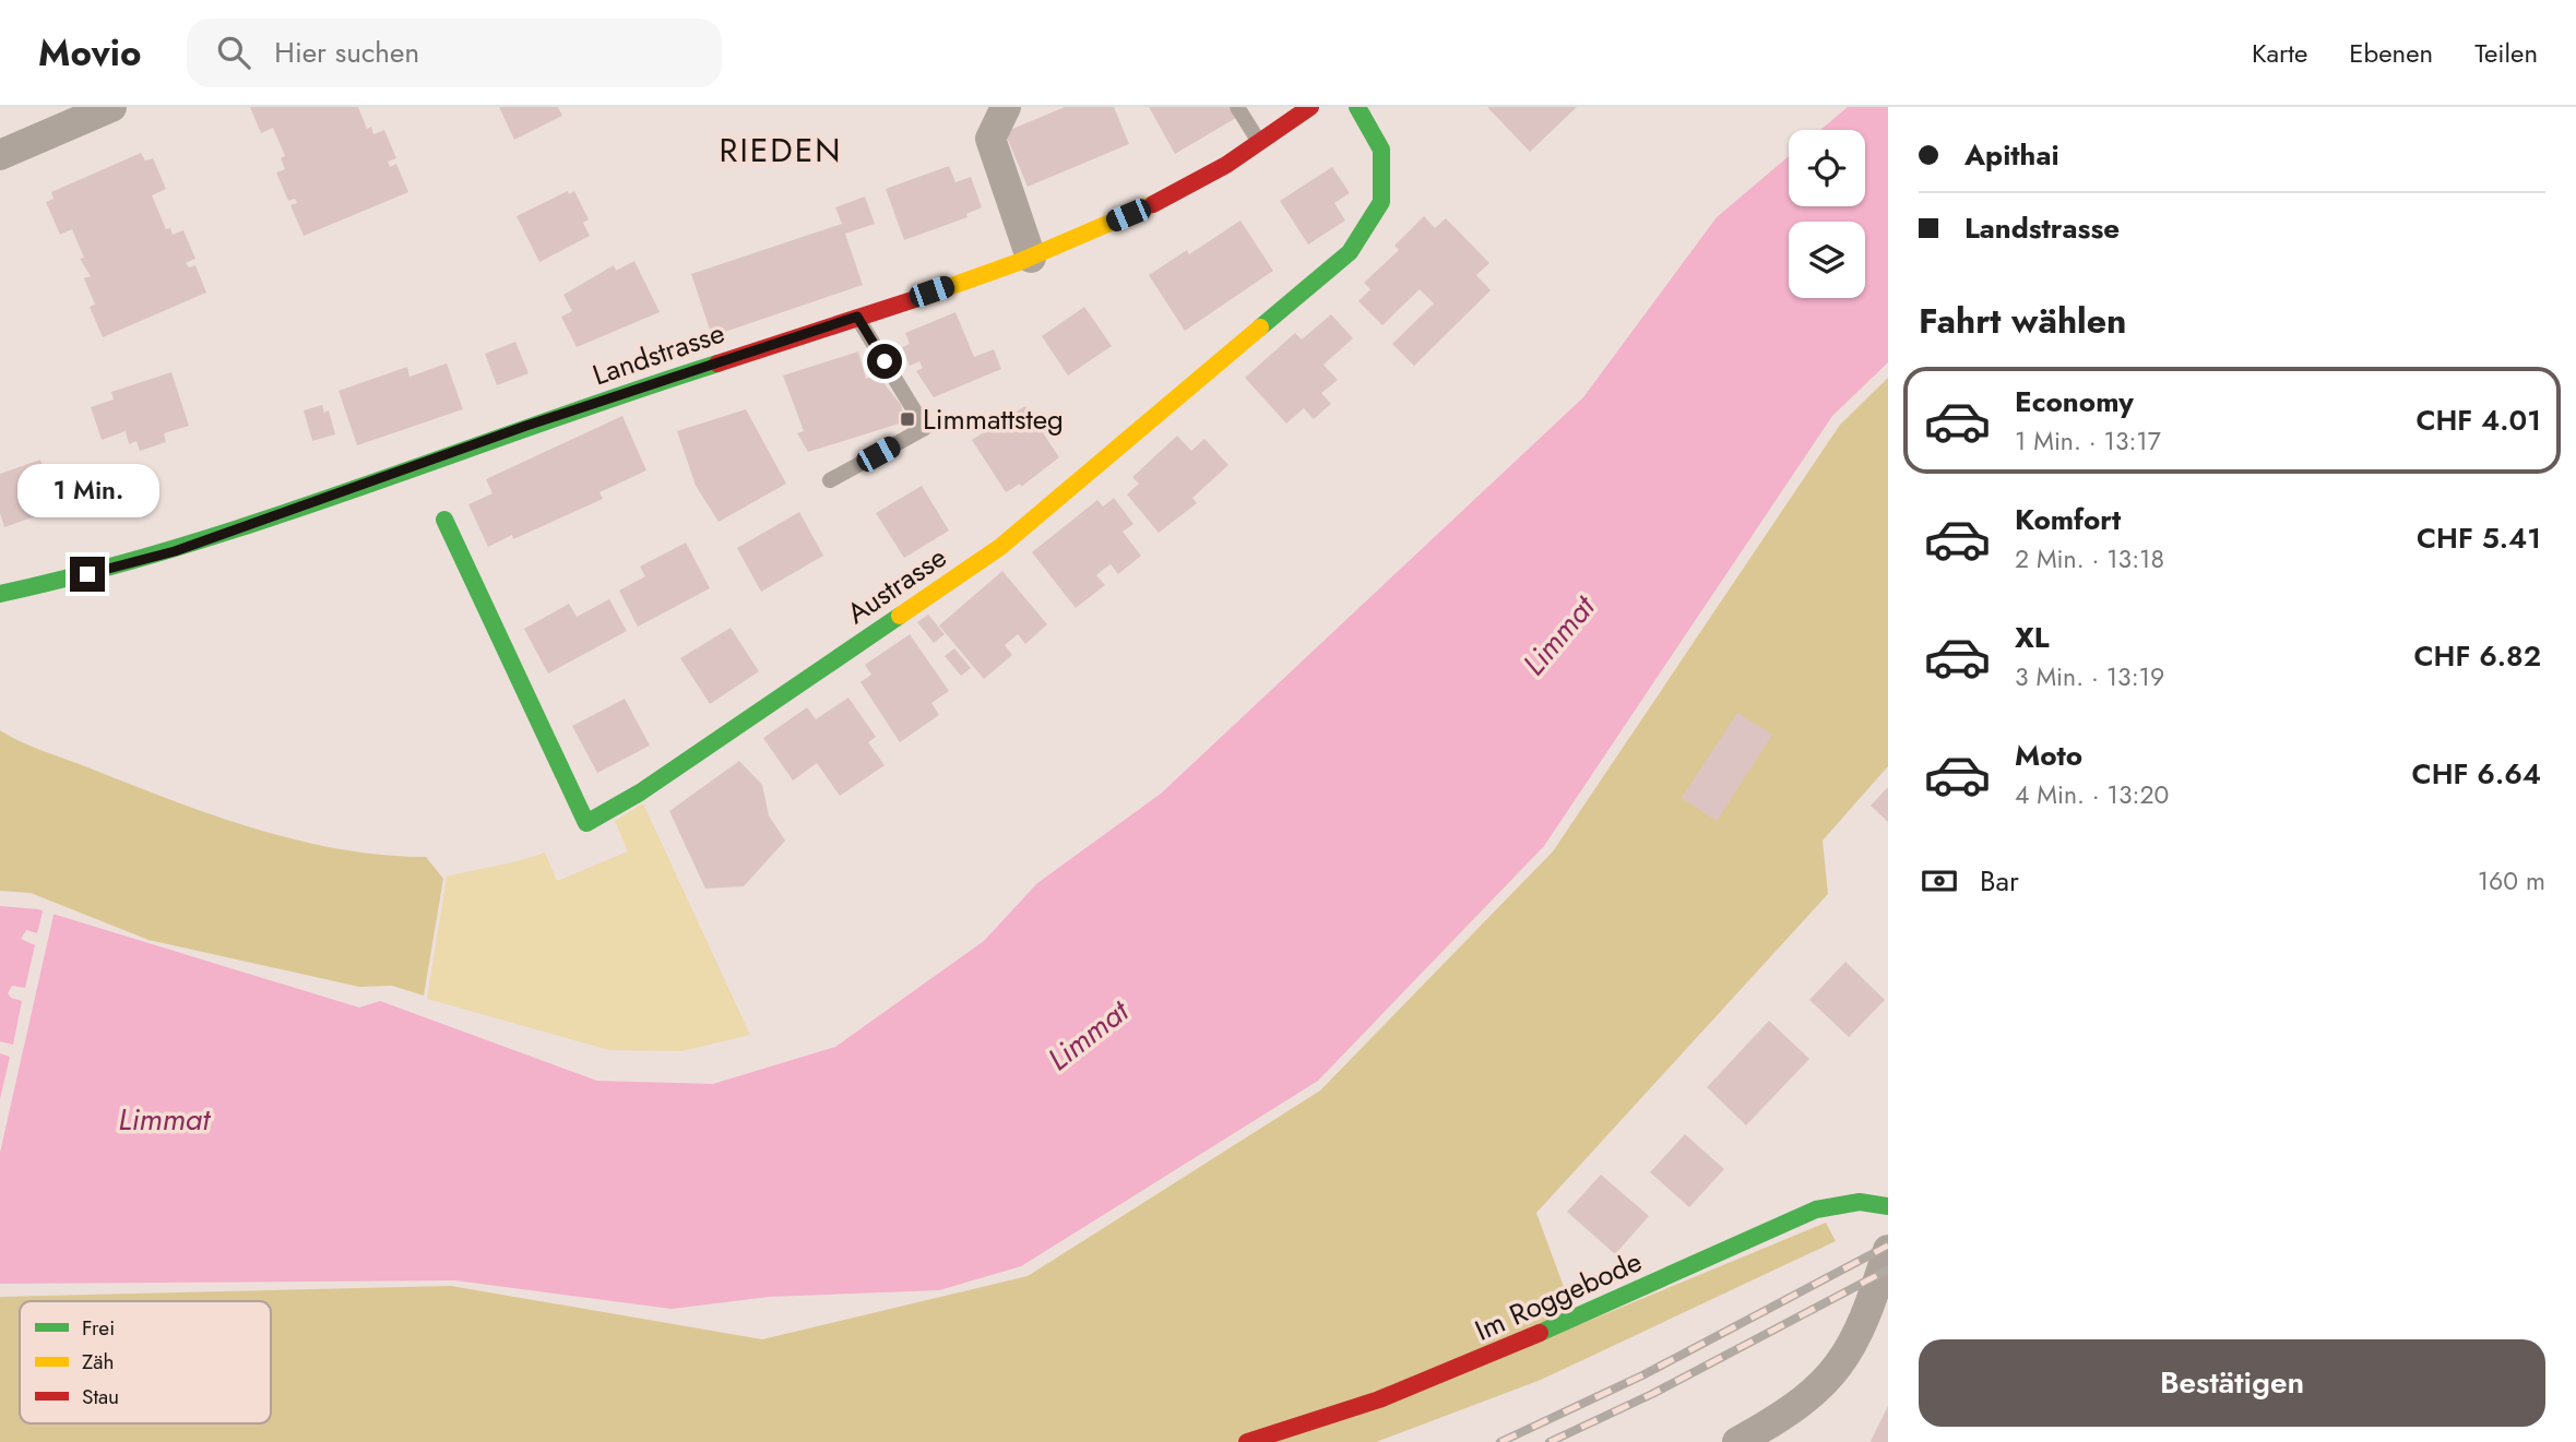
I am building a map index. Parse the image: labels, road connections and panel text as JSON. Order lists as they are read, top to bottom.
{
  "streets": {
    "street": ["Landstrasse", "Austrasse", "Im Roggebode"]
  },
  "districts": ["RIEDEN"],
  "water": ["Limmat"],
  "places": {
    "transit": ["Limmattsteg"]
  },
  "legend": ["Frei", "Zäh", "Stau"],
  "page": {
    "header": "Movio",
    "search": "Hier suchen",
    "nav": ["Karte", "Ebenen", "Teilen"],
    "banner": ["Apithai", "Landstrasse"],
    "heading": "Fahrt wählen",
    "list": [
      {
        "name": "Economy",
        "note": "1 Min. · 13:17",
        "value": "CHF 4.01"
      },
      {
        "name": "Komfort",
        "note": "2 Min. · 13:18",
        "value": "CHF 5.41"
      },
      {
        "name": "XL",
        "note": "3 Min. · 13:19",
        "value": "CHF 6.82"
      },
      {
        "name": "Moto",
        "note": "4 Min. · 13:20",
        "value": "CHF 6.64"
      }
    ],
    "bubble": "1 Min.",
    "pay": ["Bar", "160 m"],
    "buttons": "Bestätigen"
  }
}
